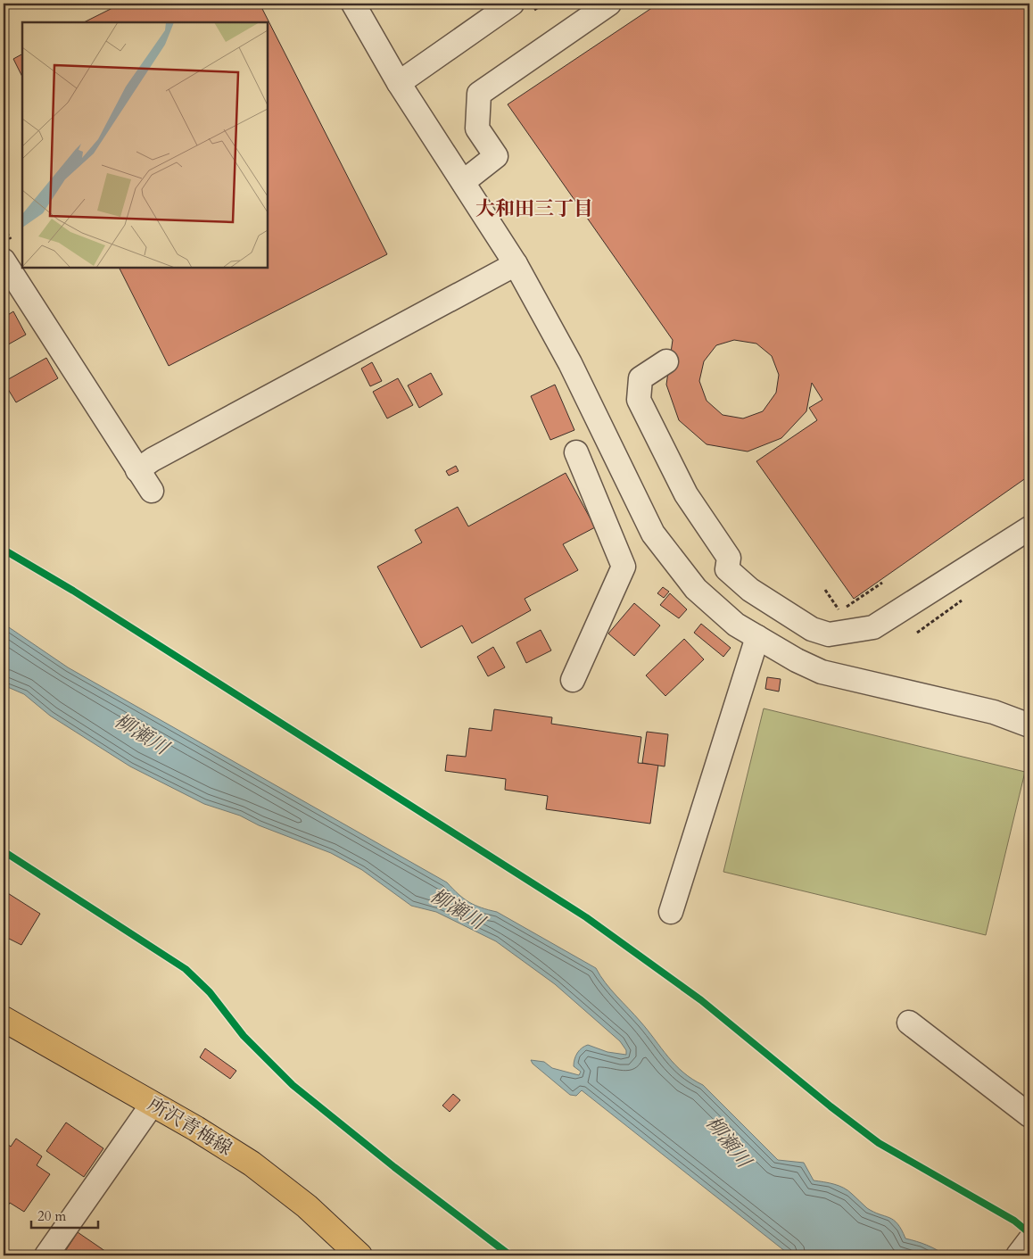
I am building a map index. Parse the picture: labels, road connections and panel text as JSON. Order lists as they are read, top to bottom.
{
  "streets": {
    "main road": ["所沢青梅線"]
  },
  "districts": ["大和田三丁目"],
  "water": ["柳瀬川"],
  "scale_bar": "20 m"
}
